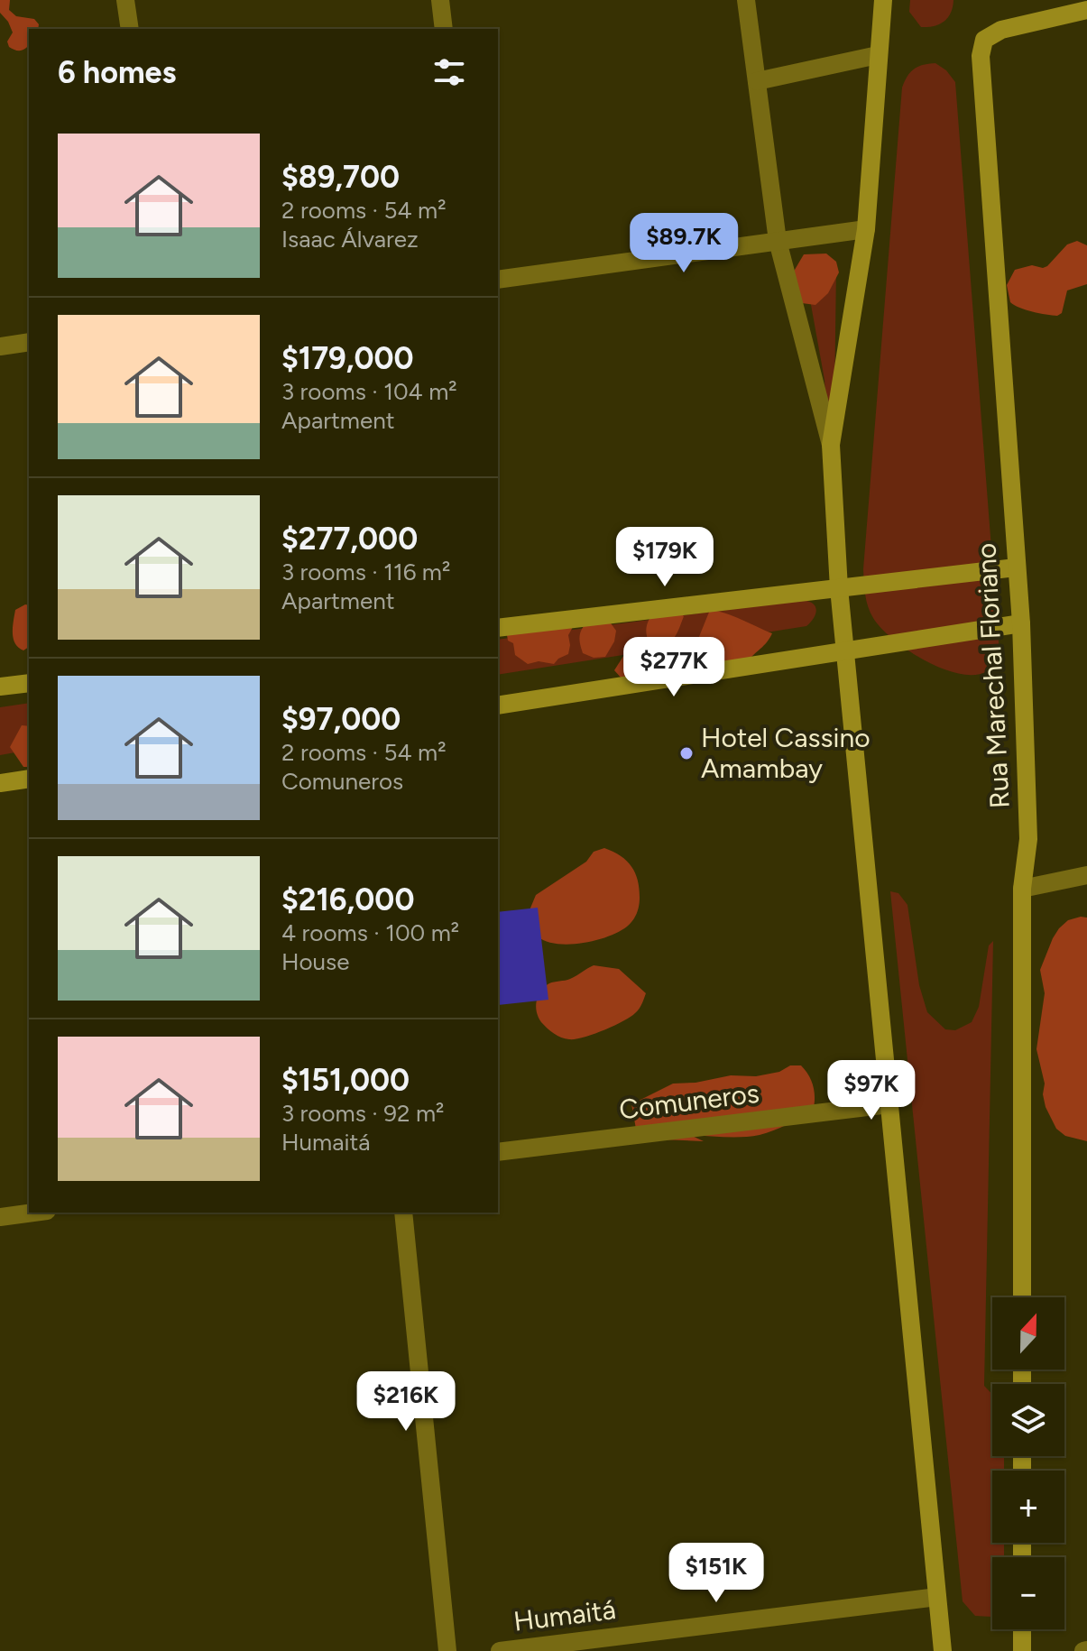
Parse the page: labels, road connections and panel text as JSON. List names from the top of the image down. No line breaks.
{"streets":{"main road":["Rua Marechal Floriano"],"street":["Comuneros","Humaitá"]},"places":["Hotel Cassino Amambay"],"north":"top","page":{"heading":"6 homes","list":[{"name":"$89,700","note":"2 rooms · 54 m² · Isaac Álvarez"},{"name":"$179,000","note":"3 rooms · 104 m² · Apartment"},{"name":"$277,000","note":"3 rooms · 116 m² · Apartment"},{"name":"$97,000","note":"2 rooms · 54 m² · Comuneros"},{"name":"$216,000","note":"4 rooms · 100 m² · House"},{"name":"$151,000","note":"3 rooms · 92 m² · Humaitá"}],"price":["$89.7K","$179K","$277K","$97K","$216K","$151K"],"map_buttons":["+","−"]}}
